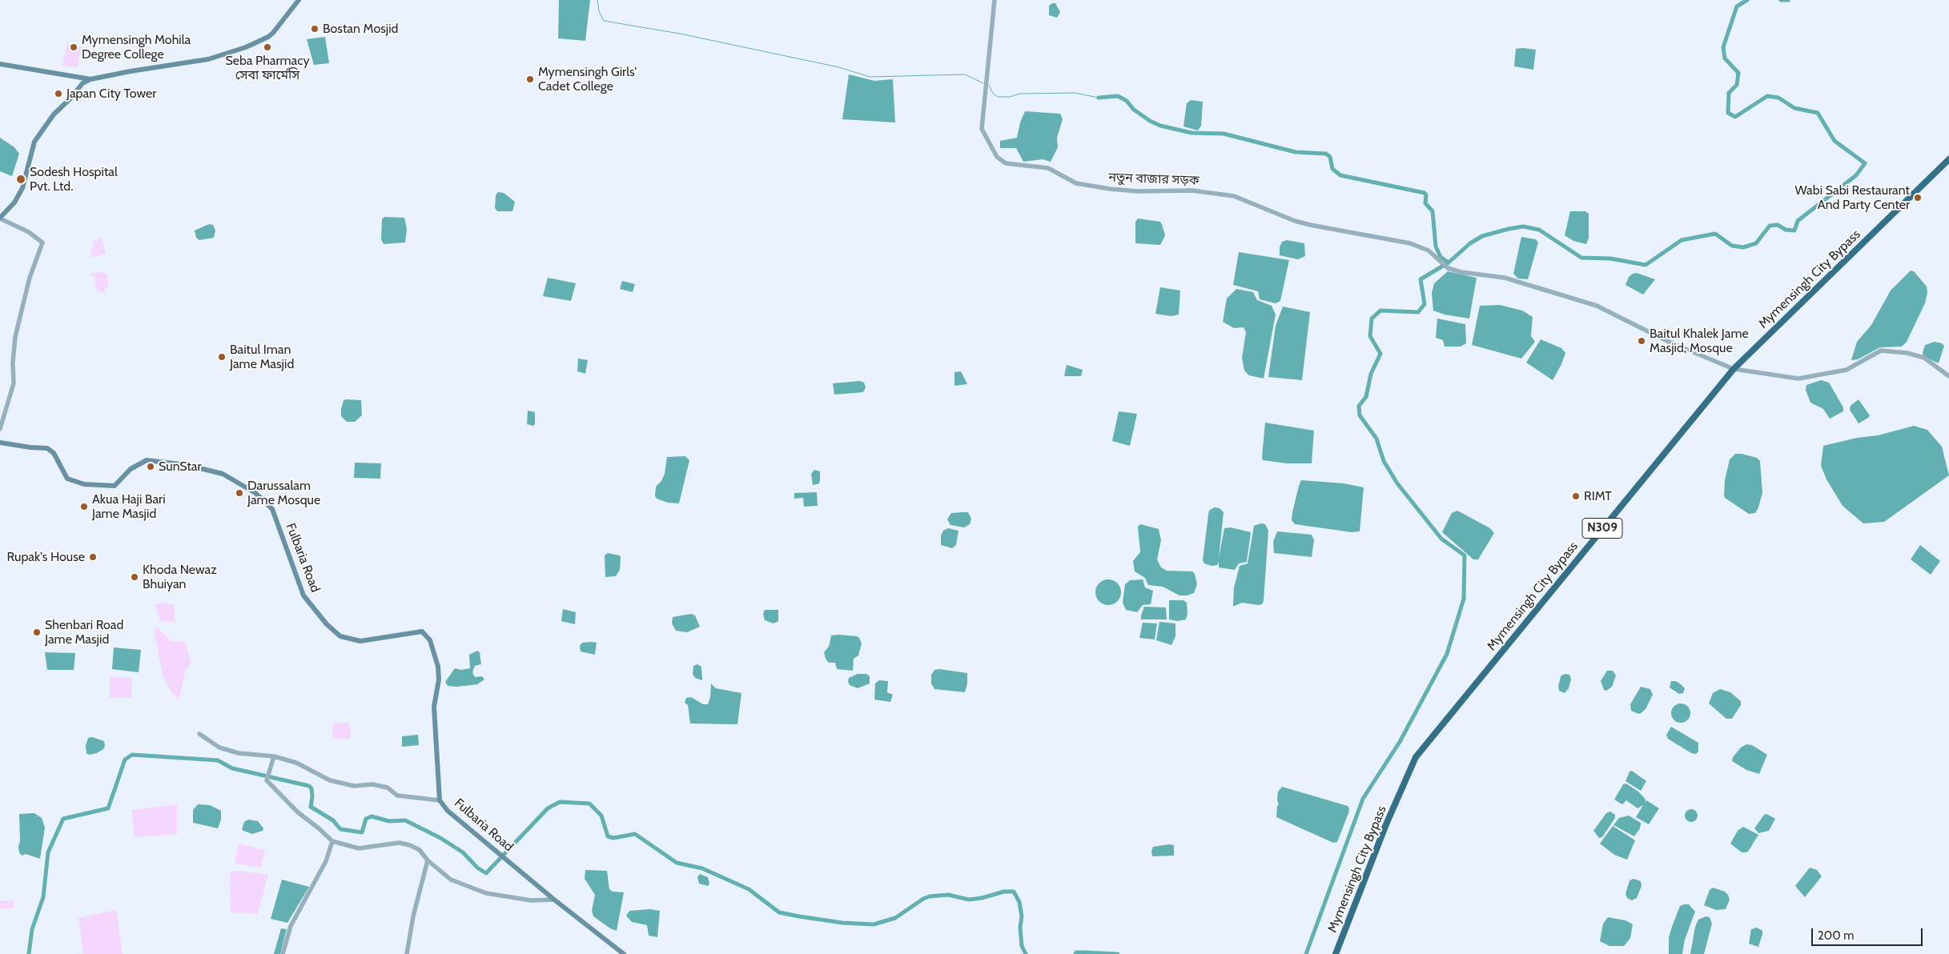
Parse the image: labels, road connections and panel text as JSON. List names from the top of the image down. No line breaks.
{"streets":{"highway":["Mymensingh City Bypass","N309"],"main road":["Fulbaria Road"],"street":["নতুন বাজার সড়ক"]},"crossings":[["নতুন বাজার সড়ক","Mymensingh City Bypass"]],"places":["Bostan Mosjid","Mymensingh Mohila Degree College","Seba Pharmacy সেবা ফার্মেসি","Mymensingh Girls' Cadet College","Japan City Tower","Sodesh Hospital Pvt. Ltd.","Wabi Sabi Restaurant And Party Center","Baitul Khalek Jame Masjid, Mosque","Baitul Iman Jame Masjid","SunStar","Darussalam Jame Mosque","RIMT","Akua Haji Bari Jame Masjid","Rupak's House","Khoda Newaz Bhuiyan","Shenbari Road Jame Masjid"],"scale_bar":"200 m"}
